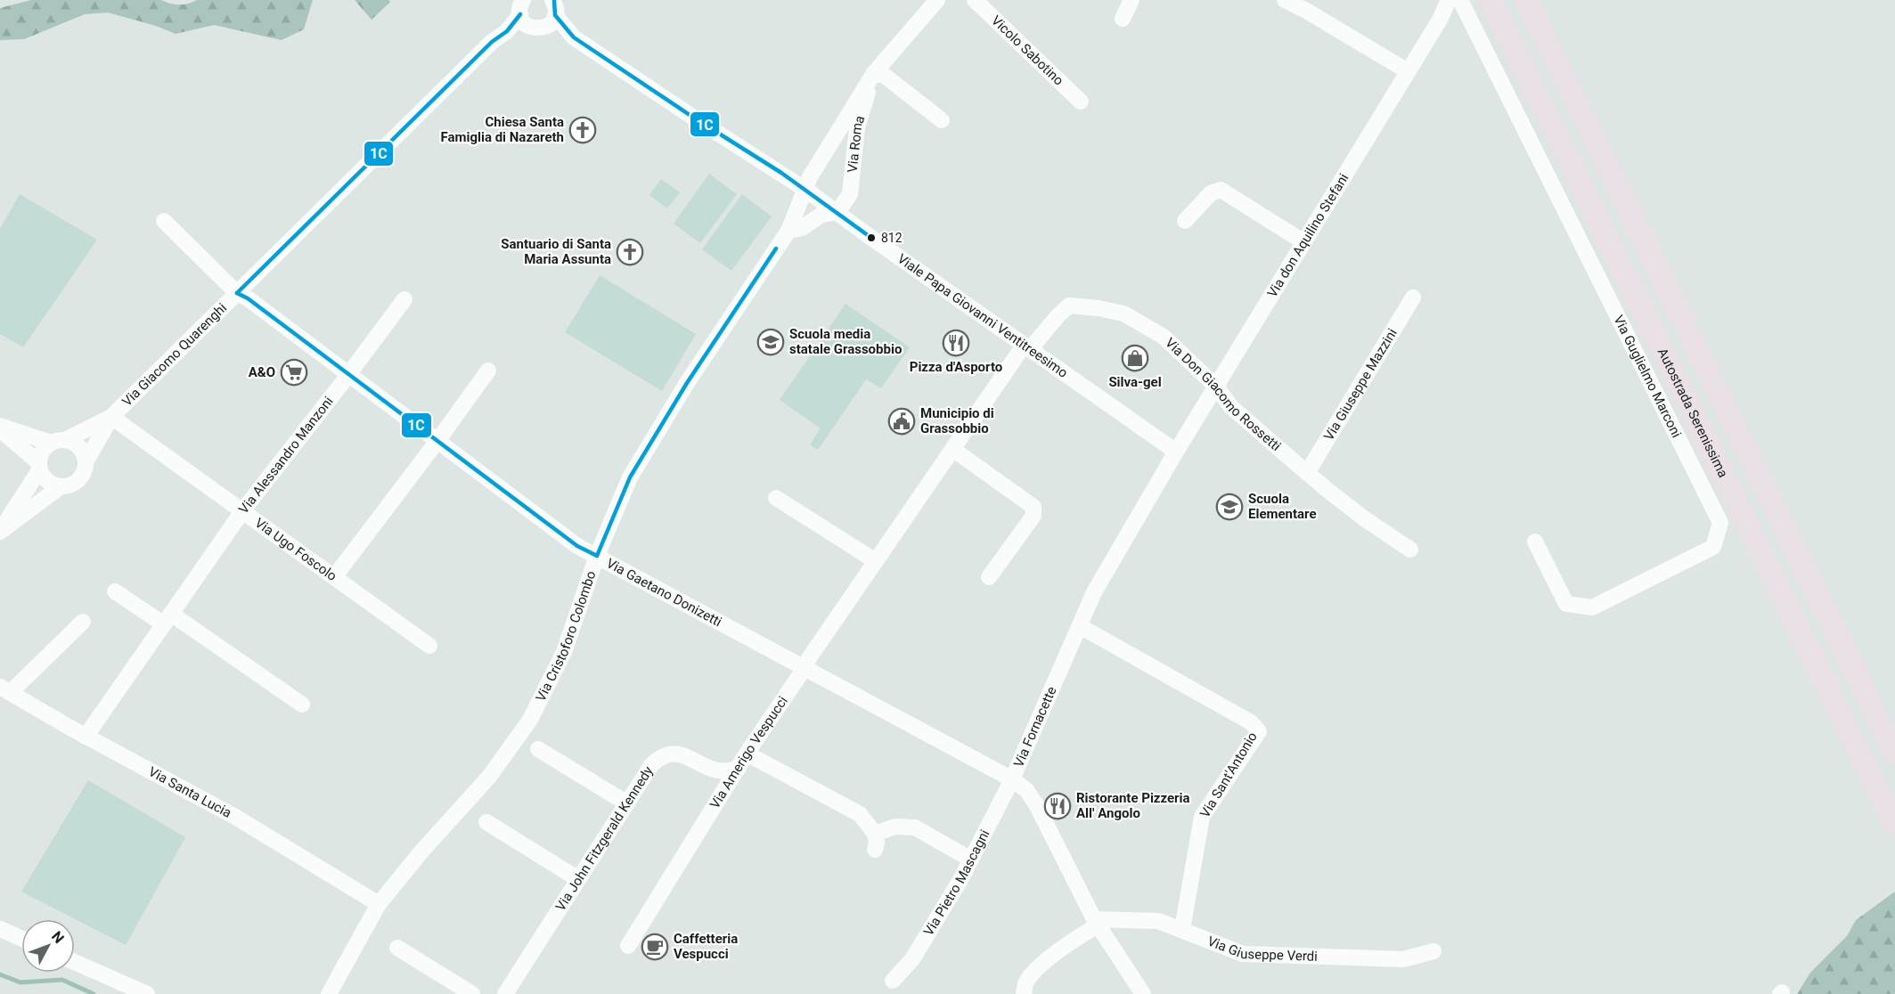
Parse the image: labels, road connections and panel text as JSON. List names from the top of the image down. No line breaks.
{"streets":{"highway":["Autostrada Serenissima"],"street":["Vicolo Sabotino","Via Roma","Via don Aquilino Stefani","Viale Papa Giovanni Ventitreesimo","Via Giacomo Quarenghi","Via Guglielmo Marconi","Via Giuseppe Mazzini","Via Don Giacomo Rossetti","Via Alessandro Manzoni","Via Ugo Foscolo","Via Gaetano Donizetti","Via Cristoforo Colombo","Via Fornacette","Via Amerigo Vespucci","Via Sant'Antonio","Via Santa Lucia","Via John Fitzgerald Kennedy","Via Pietro Mascagni","Via Giuseppe Verdi"]},"crossings":[["Via Roma","Viale Papa Giovanni Ventitreesimo"],["Via Roma","Via Cristoforo Colombo"],["Via don Aquilino Stefani","Viale Papa Giovanni Ventitreesimo"],["Via don Aquilino Stefani","Via Guglielmo Marconi"],["Via don Aquilino Stefani","Via Don Giacomo Rossetti"],["Via don Aquilino Stefani","Via Fornacette"],["Viale Papa Giovanni Ventitreesimo","Via Giacomo Quarenghi"],["Viale Papa Giovanni Ventitreesimo","Via Don Giacomo Rossetti"],["Viale Papa Giovanni Ventitreesimo","Via Cristoforo Colombo"],["Viale Papa Giovanni Ventitreesimo","Via Fornacette"],["Viale Papa Giovanni Ventitreesimo","Via Amerigo Vespucci"],["Via Giacomo Quarenghi","Via Ugo Foscolo"],["Via Giacomo Quarenghi","Via Gaetano Donizetti"],["Via Giuseppe Mazzini","Via Don Giacomo Rossetti"],["Via Don Giacomo Rossetti","Via Amerigo Vespucci"],["Via Alessandro Manzoni","Via Ugo Foscolo"],["Via Alessandro Manzoni","Via Gaetano Donizetti"],["Via Alessandro Manzoni","Via Santa Lucia"],["Via Gaetano Donizetti","Via Cristoforo Colombo"],["Via Gaetano Donizetti","Via Fornacette"],["Via Gaetano Donizetti","Via Amerigo Vespucci"],["Via Gaetano Donizetti","Via Pietro Mascagni"],["Via Cristoforo Colombo","Via Santa Lucia"],["Via Fornacette","Via Sant'Antonio"],["Via Fornacette","Via Pietro Mascagni"],["Via Fornacette","Via Giuseppe Verdi"],["Via Amerigo Vespucci","Via John Fitzgerald Kennedy"],["Via Sant'Antonio","Via Giuseppe Verdi"]],"places":{"church":["Chiesa Santa Famiglia di Nazareth","Santuario di Santa Maria Assunta"],"other":["812"],"school or university":["Scuola media statale Grassobbio","Scuola Elementare"],"restaurant":["Pizza d'Asporto","Ristorante Pizzeria All' Angolo"],"shop":["Silva-gel"],"supermarket":["A&O"],"public building":["Municipio di Grassobbio"],"cafe":["Caffetteria Vespucci"]},"lines":["transit line 1C"],"north":"top right"}
